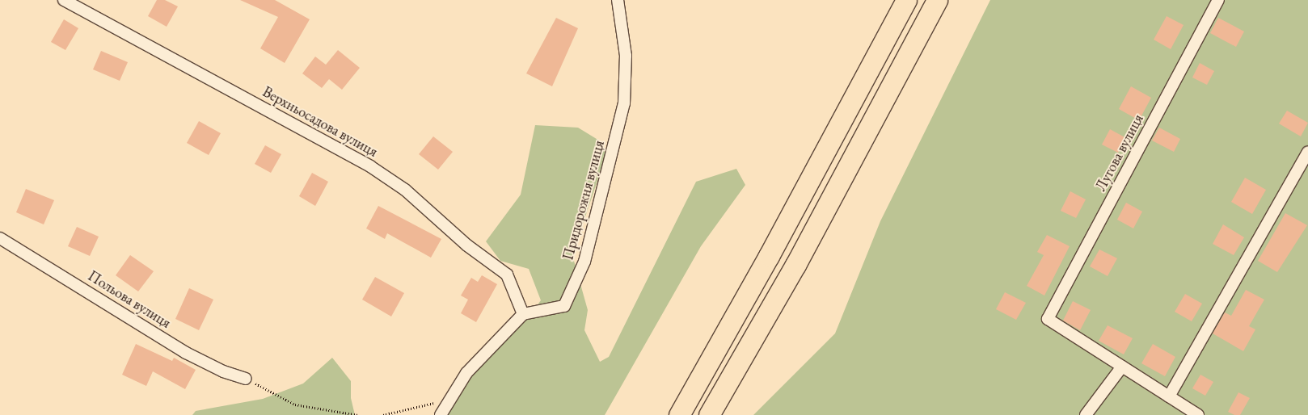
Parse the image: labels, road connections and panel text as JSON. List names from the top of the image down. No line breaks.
{"streets":{"street":["Верхньосадова вулиця","Лугова вулиця","Придорожня вулиця","Польова вулиця"]},"crossings":[["Верхньосадова вулиця","Придорожня вулиця"]]}
